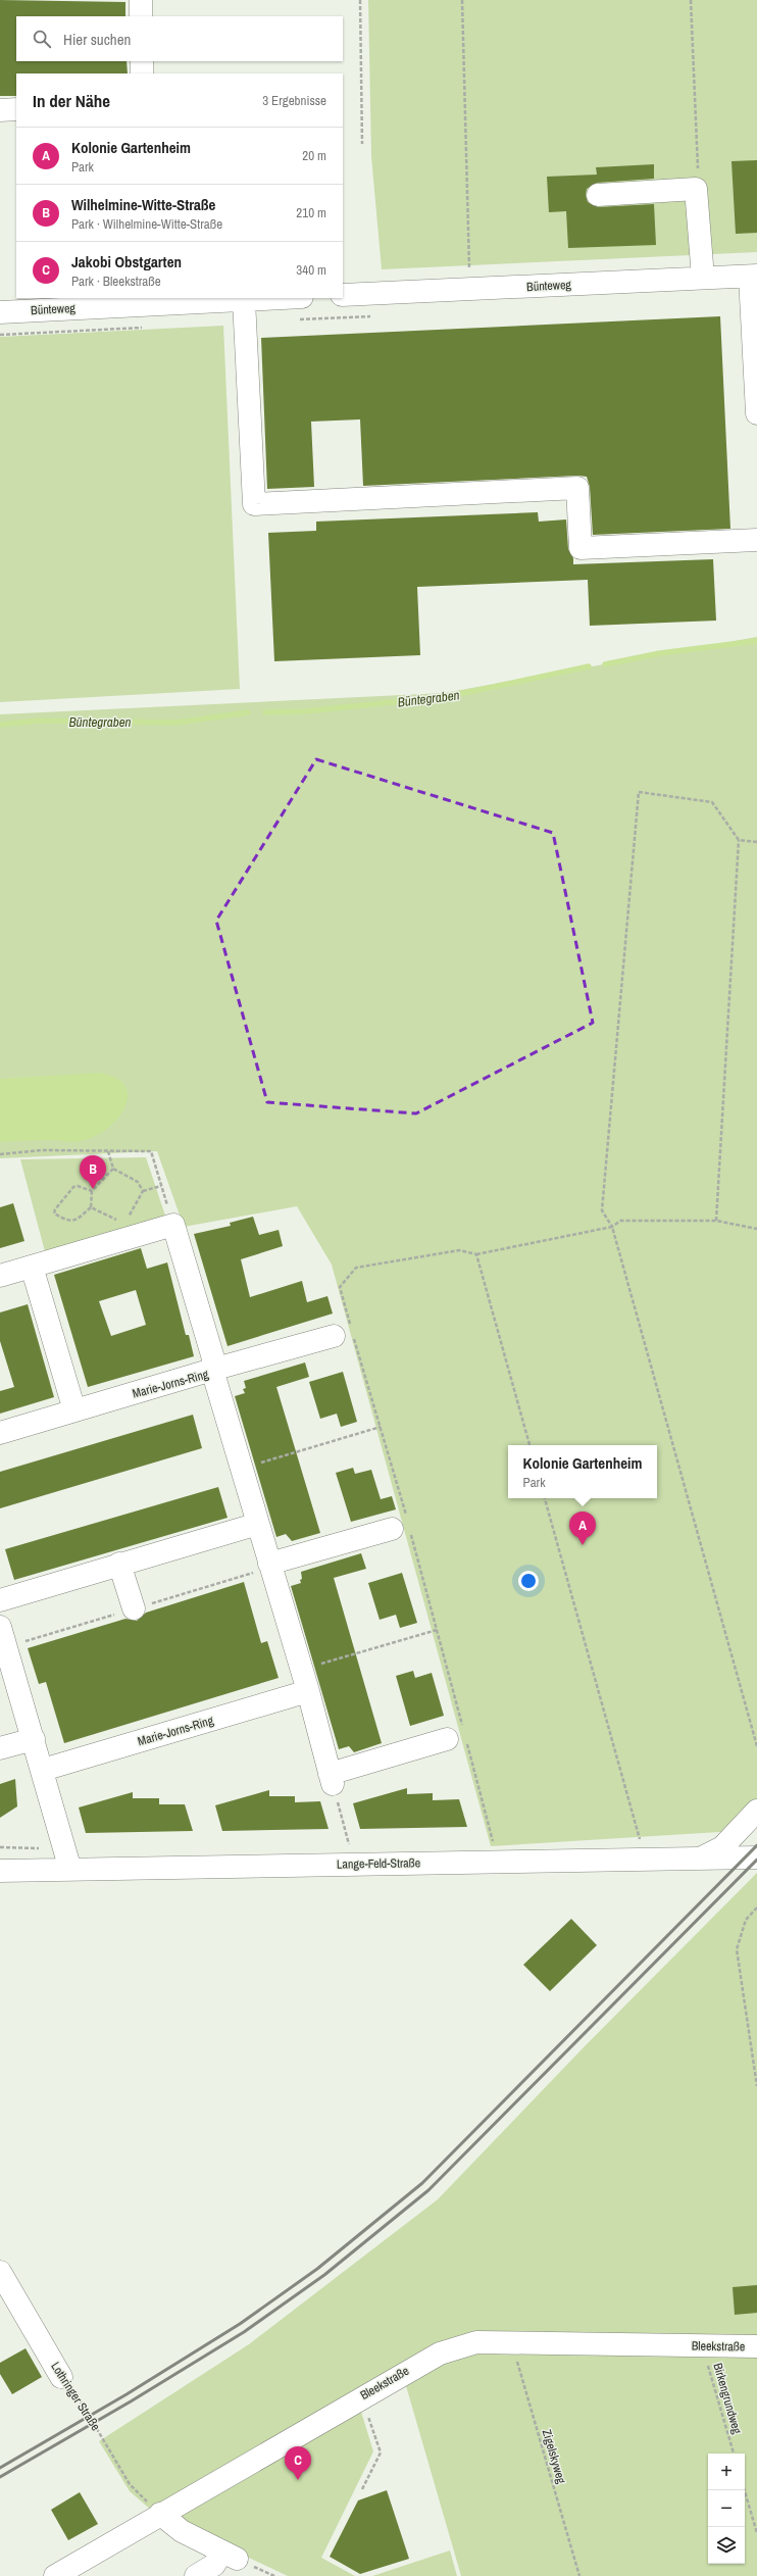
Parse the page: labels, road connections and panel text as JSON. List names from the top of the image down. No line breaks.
{"streets":{"street":["Bünteweg","Marie-Jorns-Ring","Lange-Feld-Straße","Bleekstraße","Lothringer Straße"],"path":["Birkengrundweg","Zigelskyweg"]},"crossings":[["Bleekstraße","Lothringer Straße"],["Bleekstraße","Birkengrundweg"],["Bleekstraße","Zigelskyweg"]],"water":["Büntegraben"],"page":{"search":"Hier suchen","heading":["In der Nähe","3 Ergebnisse"],"list":[{"mark":"A","name":"Kolonie Gartenheim","note":"Park","value":"20 m"},{"mark":"B","name":"Wilhelmine-Witte-Straße","note":"Park · Wilhelmine-Witte-Straße","value":"210 m"},{"mark":"C","name":"Jakobi Obstgarten","note":"Park · Bleekstraße","value":"340 m"}],"pins":["B","A","C"],"popup":["Kolonie Gartenheim","Park"],"map_buttons":["+","−"]}}
